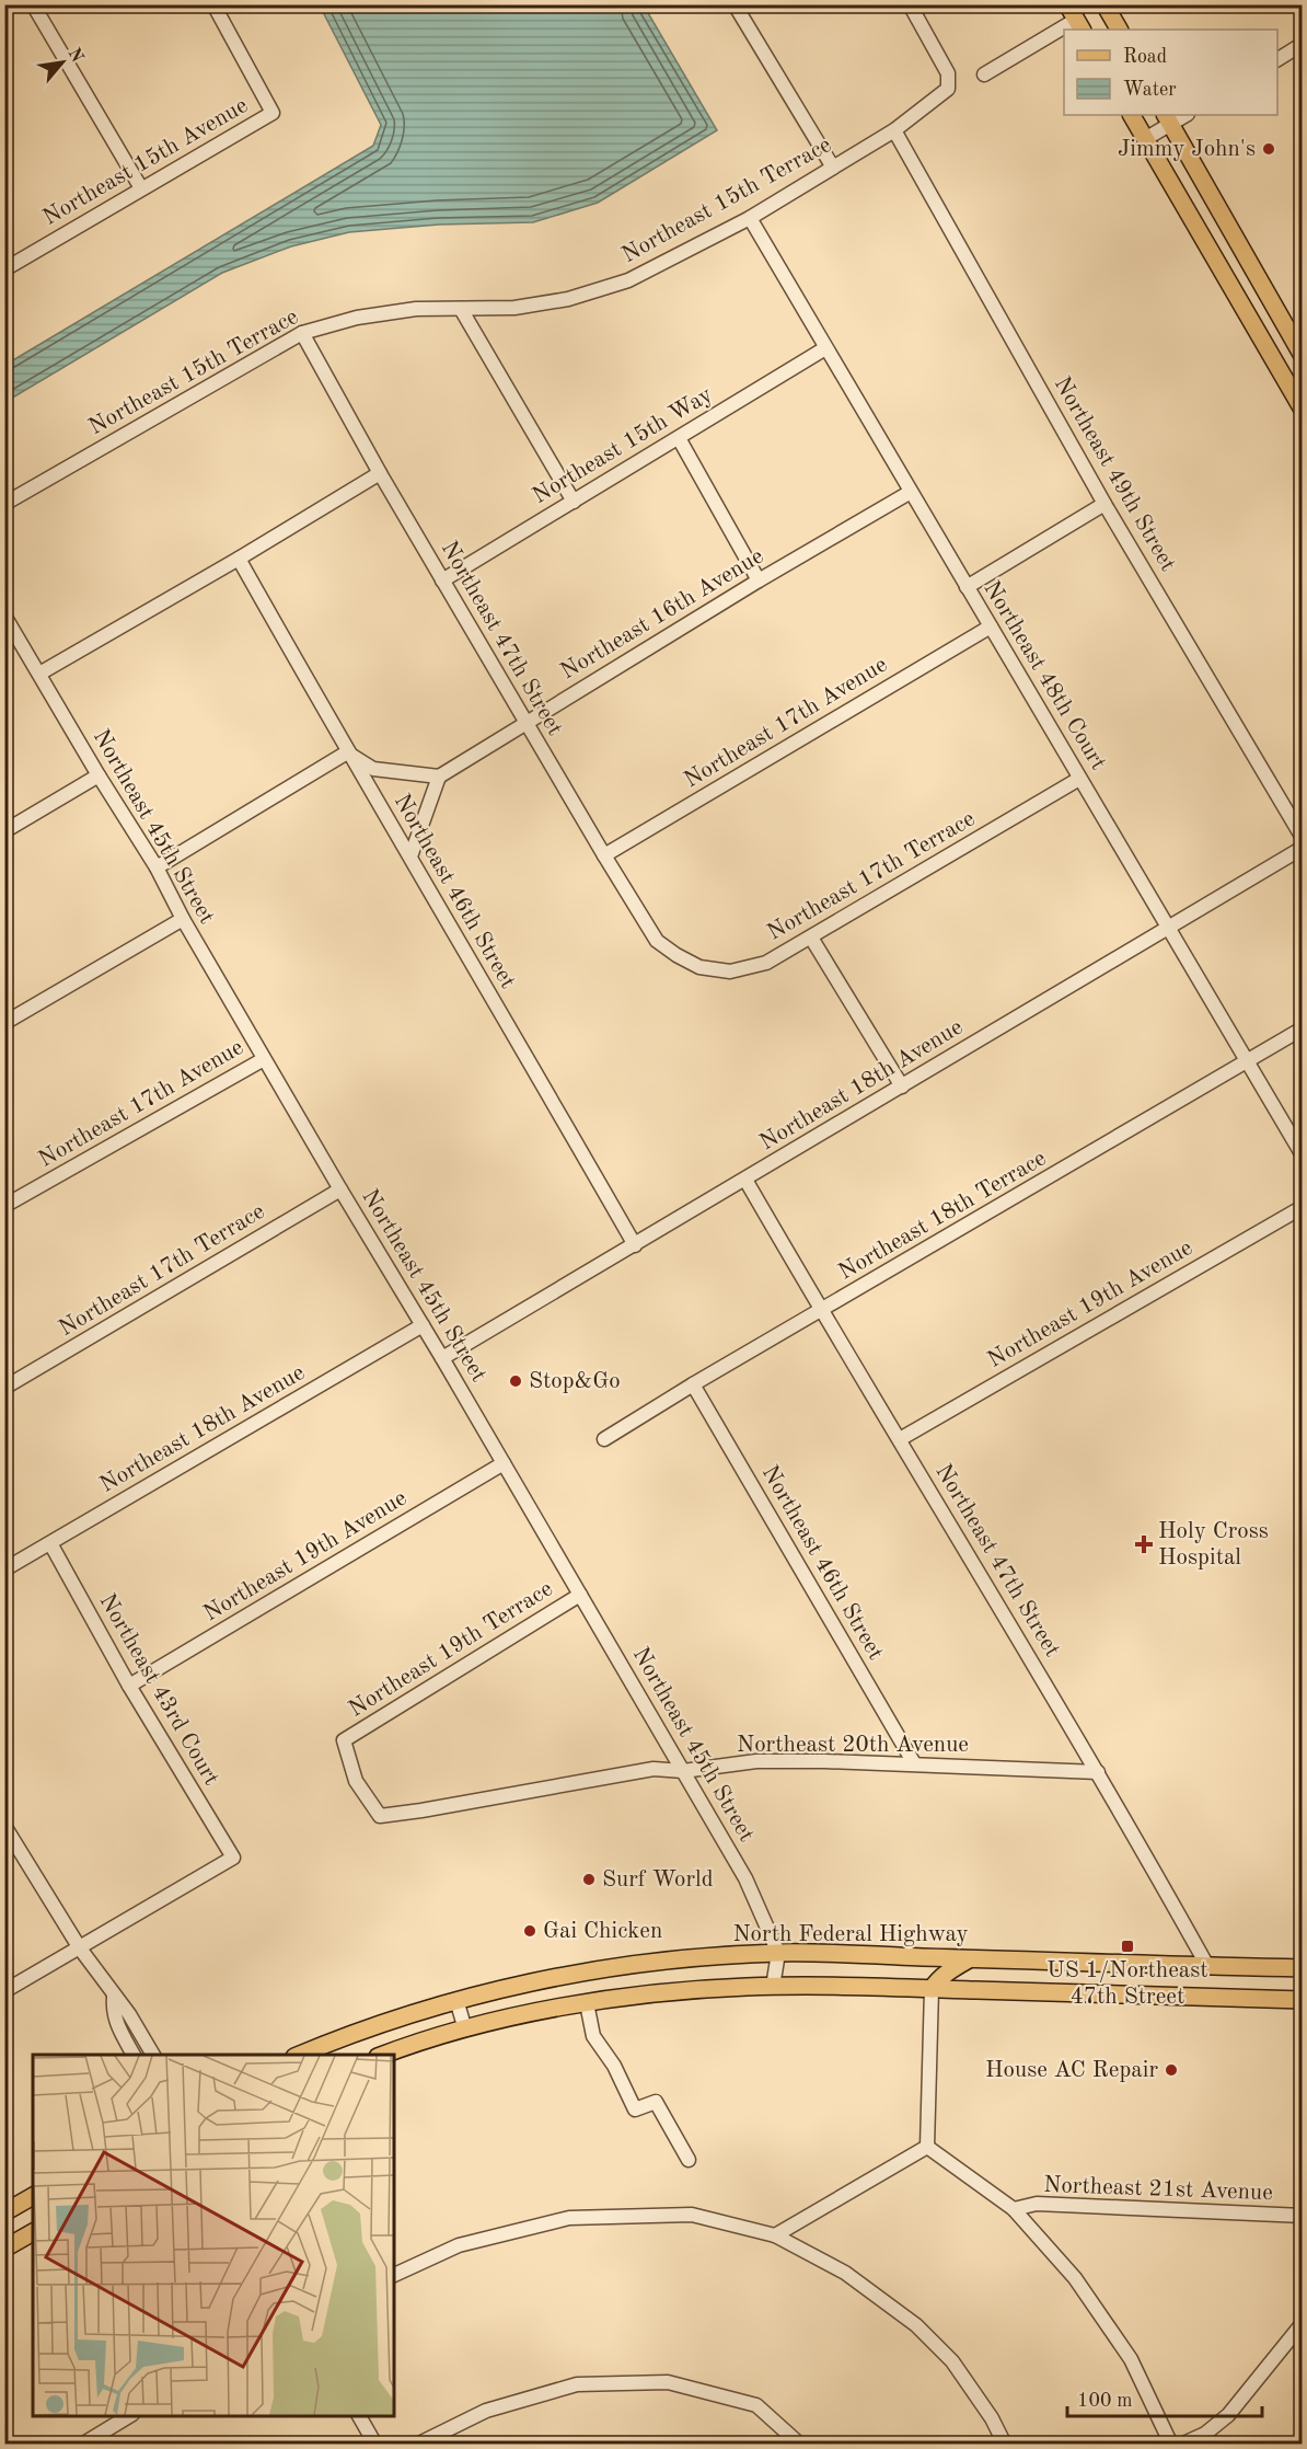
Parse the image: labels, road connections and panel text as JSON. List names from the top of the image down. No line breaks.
{"streets":{"main road":["North Federal Highway"],"street":["Northeast 15th Avenue","Northeast 15th Terrace","Northeast 15th Way","Northeast 49th Street","Northeast 16th Avenue","Northeast 47th Street","Northeast 48th Court","Northeast 17th Avenue","Northeast 45th Street","Northeast 17th Terrace","Northeast 46th Street","Northeast 18th Avenue","Northeast 18th Terrace","Northeast 19th Avenue","Northeast 19th Terrace","Northeast 43rd Court","Northeast 20th Avenue","Northeast 21st Avenue"]},"crossings":[["Northeast 15th Terrace","Northeast 49th Street"],["Northeast 15th Terrace","Northeast 47th Street"],["Northeast 15th Terrace","Northeast 48th Court"],["Northeast 15th Way","Northeast 47th Street"],["Northeast 15th Way","Northeast 48th Court"],["Northeast 16th Avenue","Northeast 47th Street"],["Northeast 16th Avenue","Northeast 48th Court"],["Northeast 47th Street","Northeast 17th Avenue"],["Northeast 47th Street","Northeast 17th Terrace"],["Northeast 47th Street","Northeast 18th Avenue"],["Northeast 47th Street","Northeast 18th Terrace"],["Northeast 47th Street","Northeast 19th Avenue"],["Northeast 47th Street","Northeast 20th Avenue"],["Northeast 47th Street","North Federal Highway"],["Northeast 48th Court","Northeast 17th Avenue"],["Northeast 48th Court","Northeast 17th Terrace"],["Northeast 48th Court","Northeast 18th Avenue"],["Northeast 48th Court","Northeast 18th Terrace"],["Northeast 17th Avenue","Northeast 45th Street"],["Northeast 45th Street","Northeast 17th Terrace"],["Northeast 45th Street","Northeast 18th Avenue"],["Northeast 45th Street","Northeast 19th Avenue"],["Northeast 45th Street","Northeast 19th Terrace"],["Northeast 45th Street","Northeast 20th Avenue"],["Northeast 45th Street","North Federal Highway"],["Northeast 46th Street","Northeast 18th Avenue"],["Northeast 46th Street","Northeast 18th Terrace"],["Northeast 46th Street","Northeast 20th Avenue"],["Northeast 18th Avenue","Northeast 43rd Court"],["Northeast 19th Avenue","Northeast 43rd Court"],["Northeast 19th Terrace","Northeast 20th Avenue"]],"places":{"other":["Jimmy John's","Stop&Go","Surf World","Gai Chicken","House AC Repair"],"health":["Holy Cross Hospital"],"transit":["US 1/Northeast 47th Street"]},"legend":["Road","Water"],"scale_bar":"100 m","north":"top right"}
